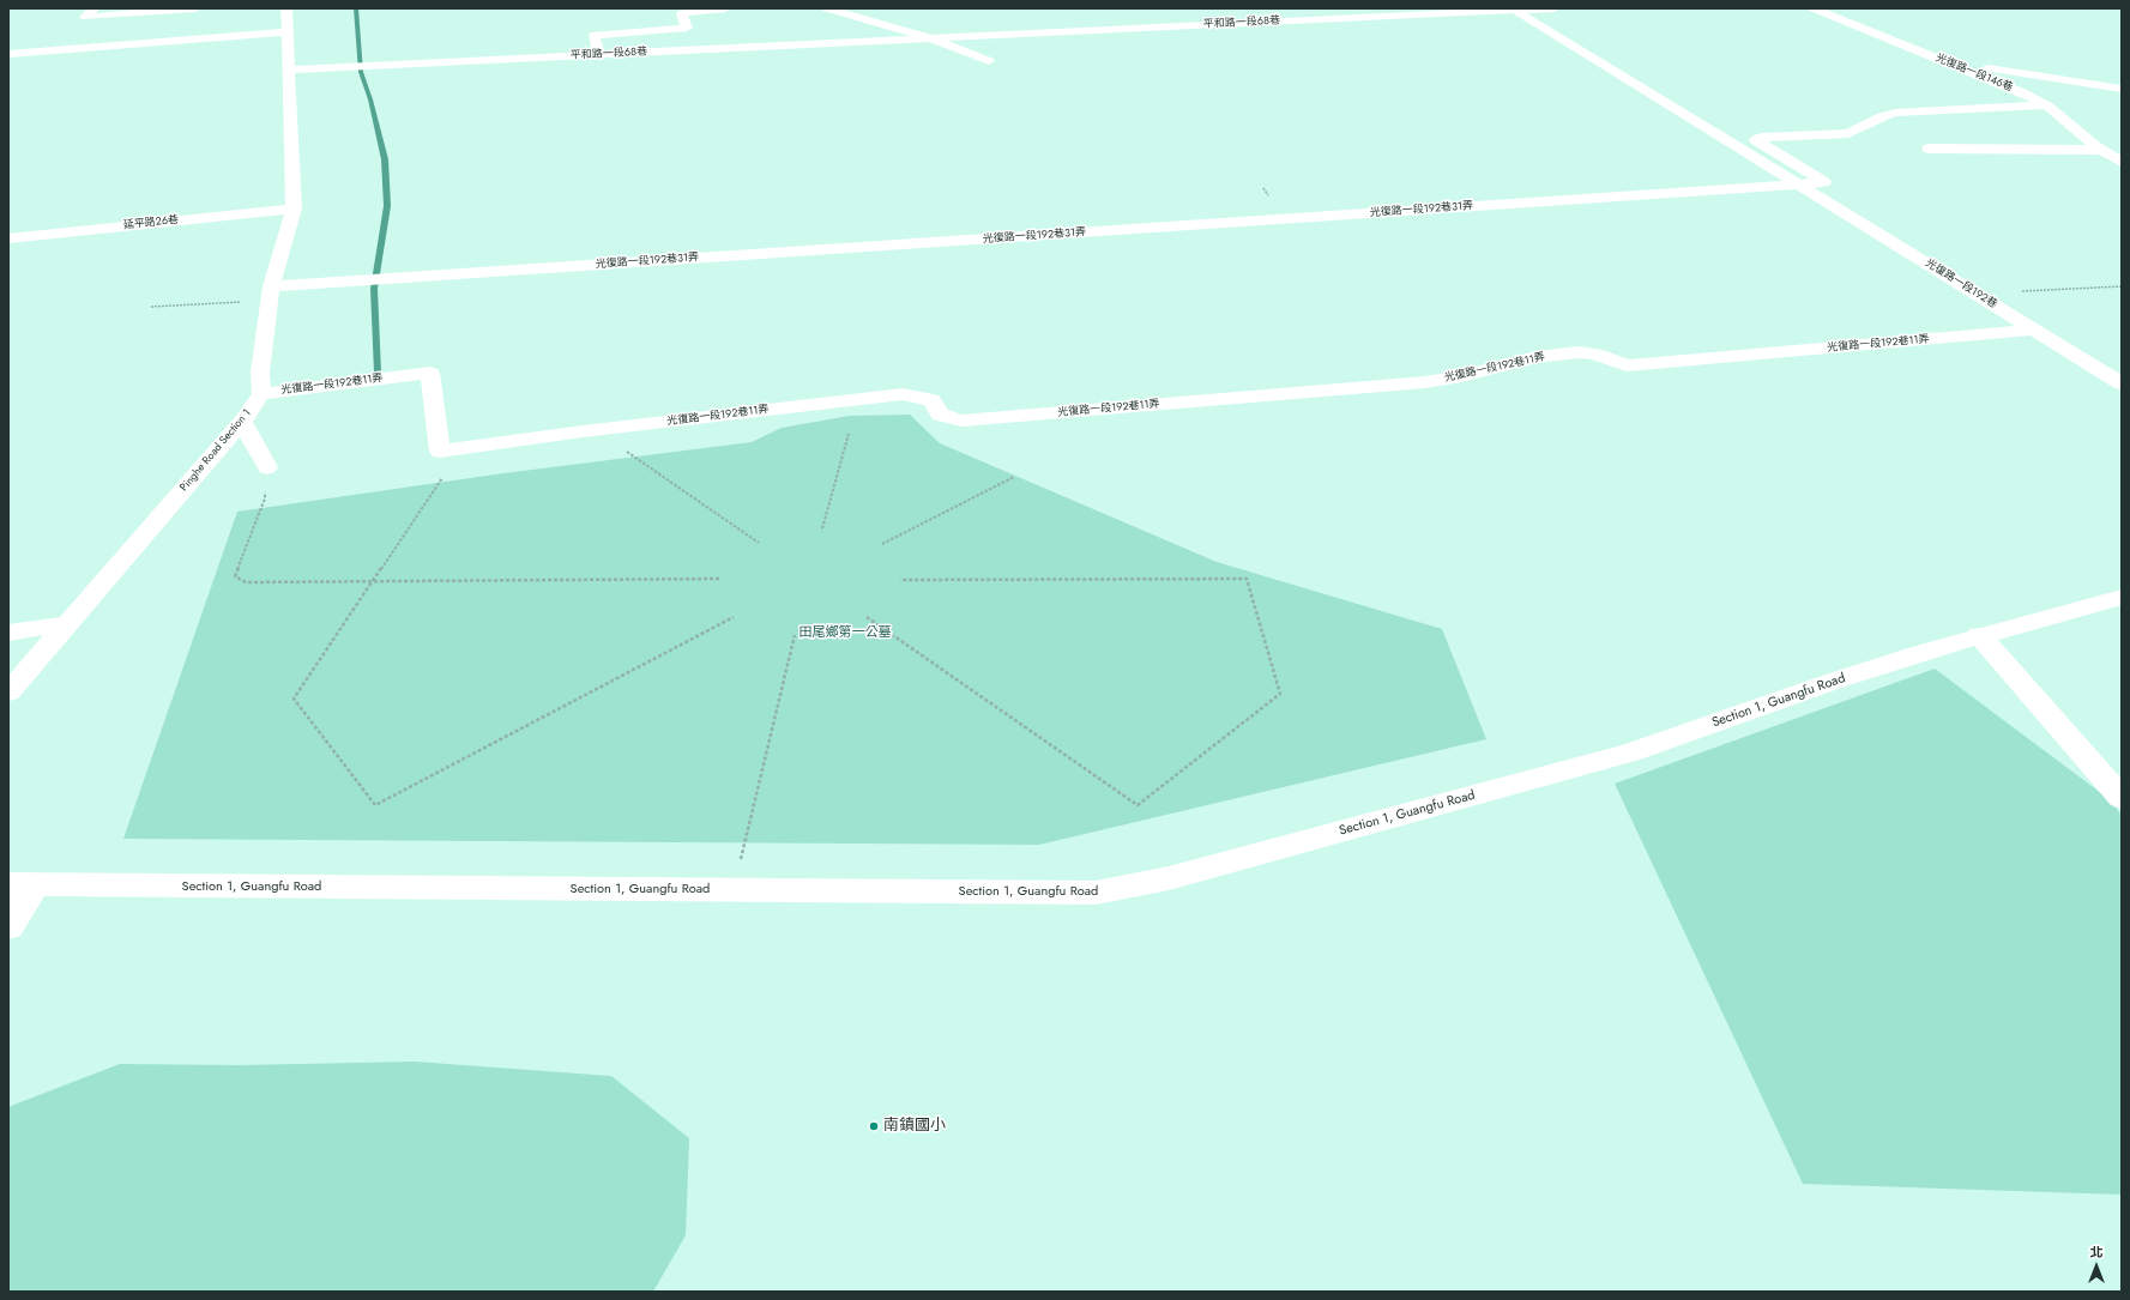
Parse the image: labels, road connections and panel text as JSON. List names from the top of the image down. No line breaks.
{"streets":{"street":["平和路一段68巷","光復路一段146巷","光復路一段192巷31弄","延平路26巷","光復路一段192巷","光復路一段192巷11弄","Pinghe Road Section 1","Section 1, Guangfu Road"]},"crossings":[["平和路一段68巷","光復路一段192巷"],["光復路一段146巷","光復路一段192巷31弄"],["光復路一段192巷31弄","光復路一段192巷"],["光復路一段192巷","光復路一段192巷11弄"],["光復路一段192巷11弄","Pinghe Road Section 1"]],"parks":["田尾鄉第一公墓"],"places":["南鎮國小"],"north":"top"}
